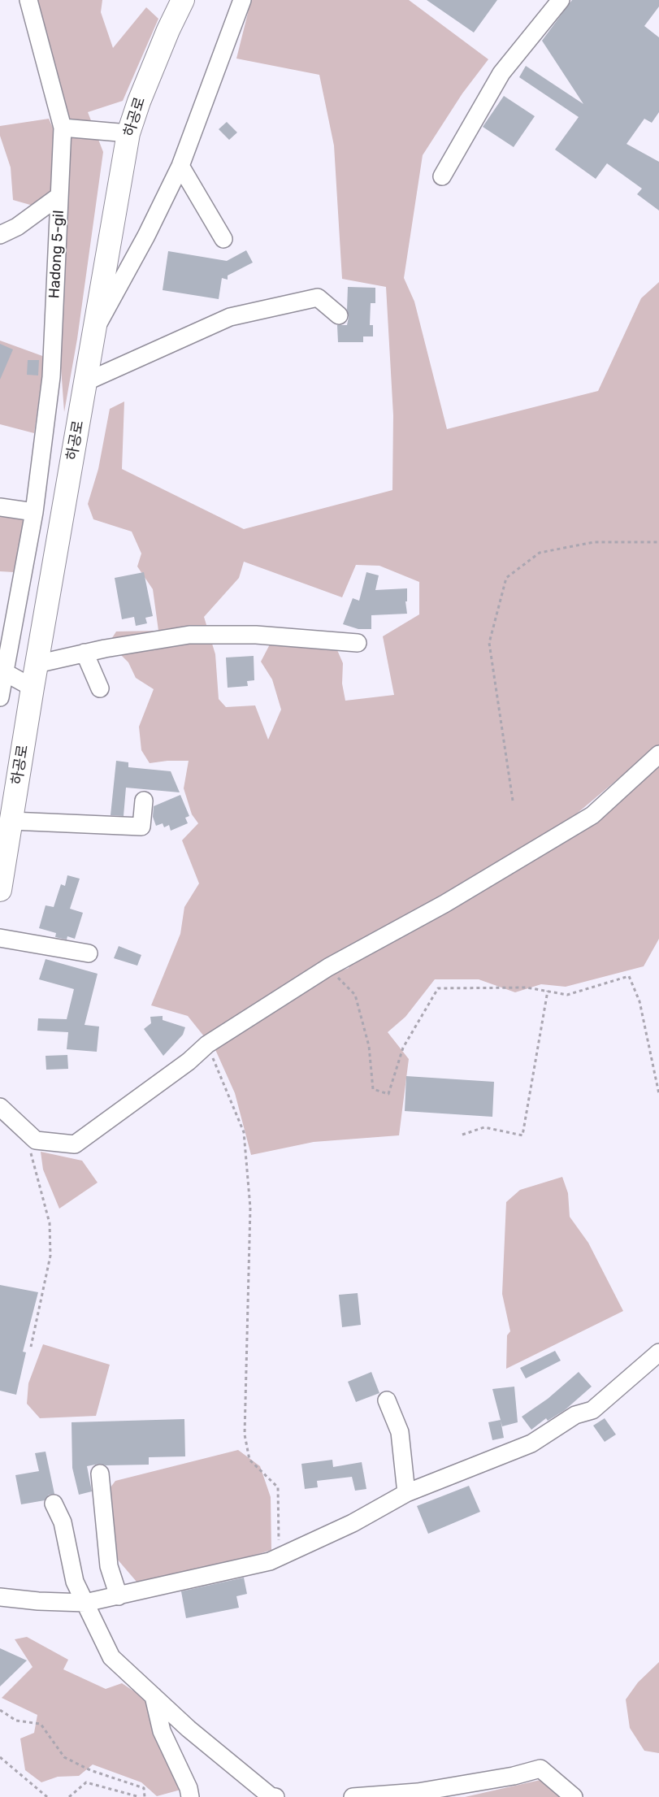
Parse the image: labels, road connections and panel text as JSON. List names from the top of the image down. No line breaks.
{"streets":{"main road":["하공로"],"street":["Hadong 5-gil"]}}
